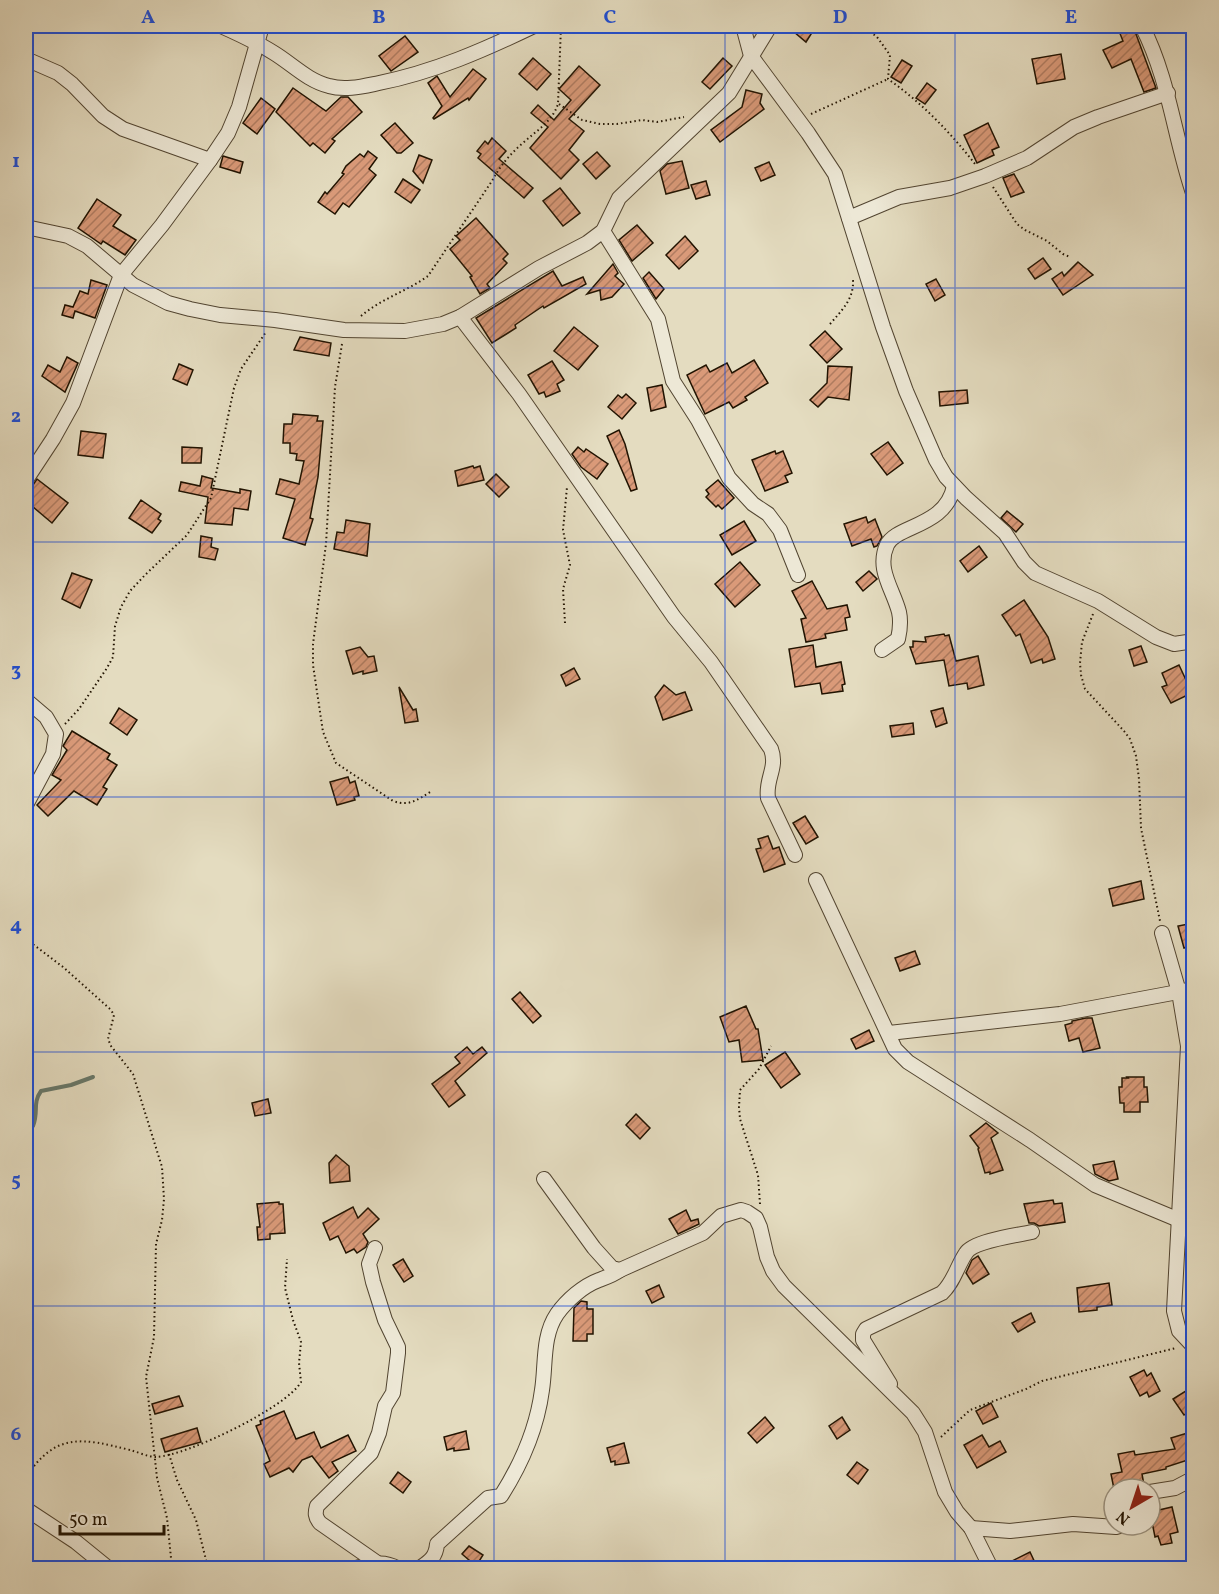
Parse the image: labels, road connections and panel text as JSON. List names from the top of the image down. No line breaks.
{"scale_bar":"50 m","north":"bottom left","grid":{"columns":["A","B","C","D","E"],"rows":["1","2","3","4","5","6"]}}
